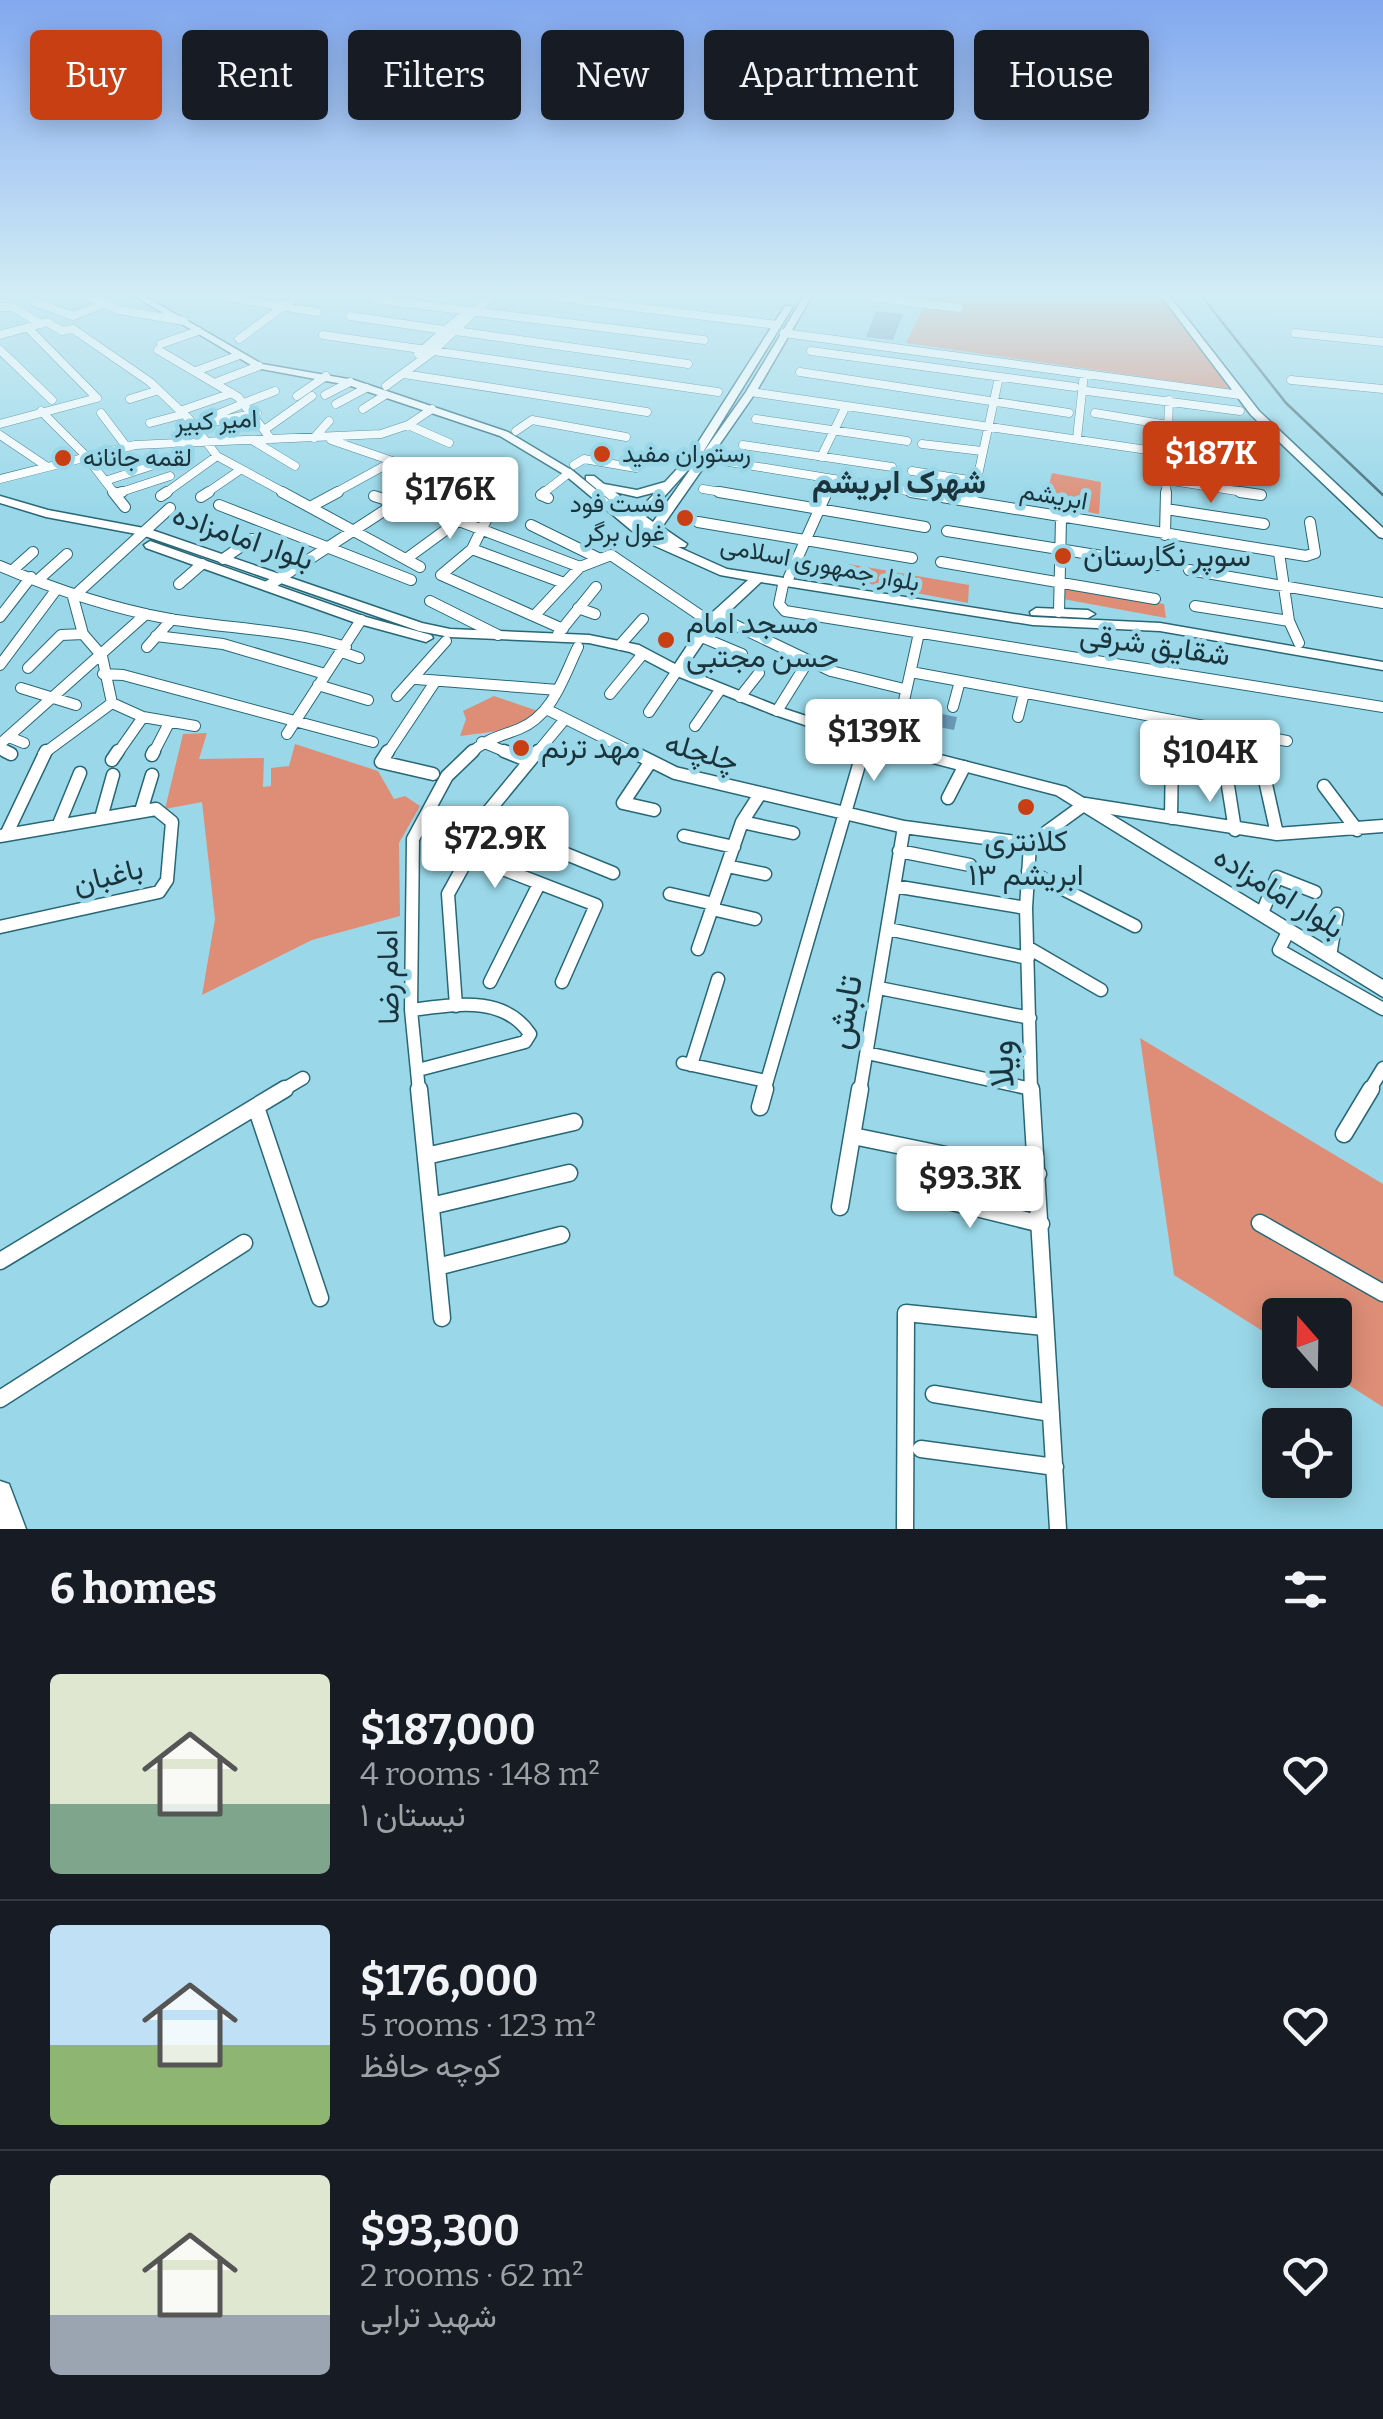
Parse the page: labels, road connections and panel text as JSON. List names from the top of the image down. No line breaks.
{"streets":{"main road":["بلوار امامزاده","بلوار جمهوری اسلامی"],"street":["امیر کبیر","ابریشم","شقایق شرقی","چلچله","باغبان","امام رضا","تابش","ویلا"]},"crossings":[["امیر کبیر","بلوار جمهوری اسلامی"],["بلوار جمهوری اسلامی","شقایق شرقی"],["چلچله","امام رضا"],["چلچله","تابش"],["چلچله","ویلا"]],"districts":["شهرک ابریشم"],"places":["رستوران مفید","لقمه جانانه","فست فود غول برگر","سوپر نگارستان","مسجد امام حسن مجتبی","مهد ترنم","کلانتری ۱۳ ابریشم"],"north":"top","page":{"chip":["Buy","Rent","Filters","New","Apartment","House"],"price":["$187K","$176K","$139K","$104K","$72.9K","$93.3K"],"heading":"6 homes","list":[{"name":"$187,000","note":"4 rooms · 148 m² · نیستان ۱"},{"name":"$176,000","note":"5 rooms · 123 m² · کوچه حافظ"},{"name":"$93,300","note":"2 rooms · 62 m² · شهید ترابی"}]}}
